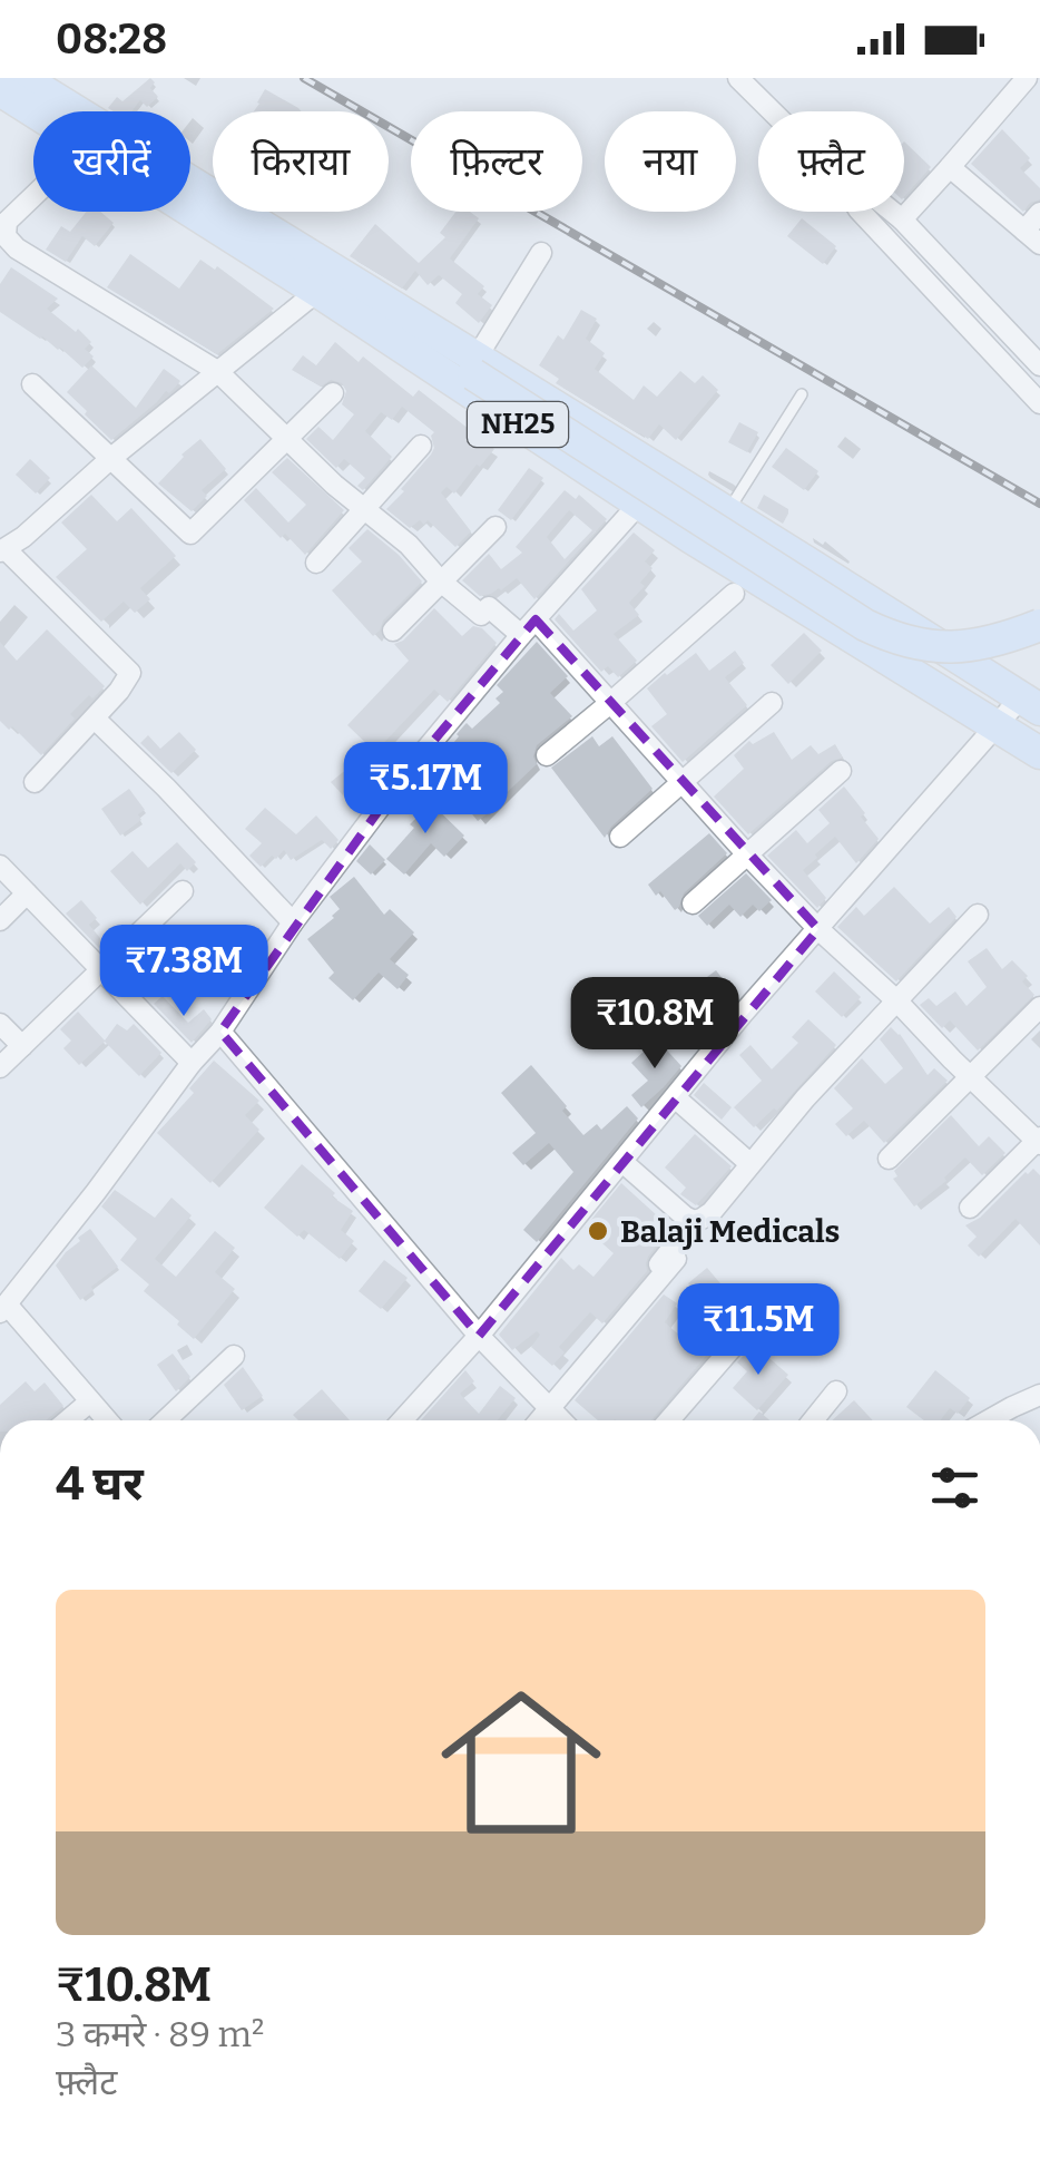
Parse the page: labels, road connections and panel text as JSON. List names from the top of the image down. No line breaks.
{"streets":{"main road":["NH25"]},"places":["Balaji Medicals"],"page":{"status":"08:28","chip":["खरीदें","किराया","फ़िल्टर","नया","फ़्लैट"],"price":["₹5.17M","₹7.38M","₹10.8M","₹11.5M"],"heading":"4 घर","list":[{"name":"₹10.8M","note":"3 कमरे · 89 m² · फ़्लैट"}]}}
